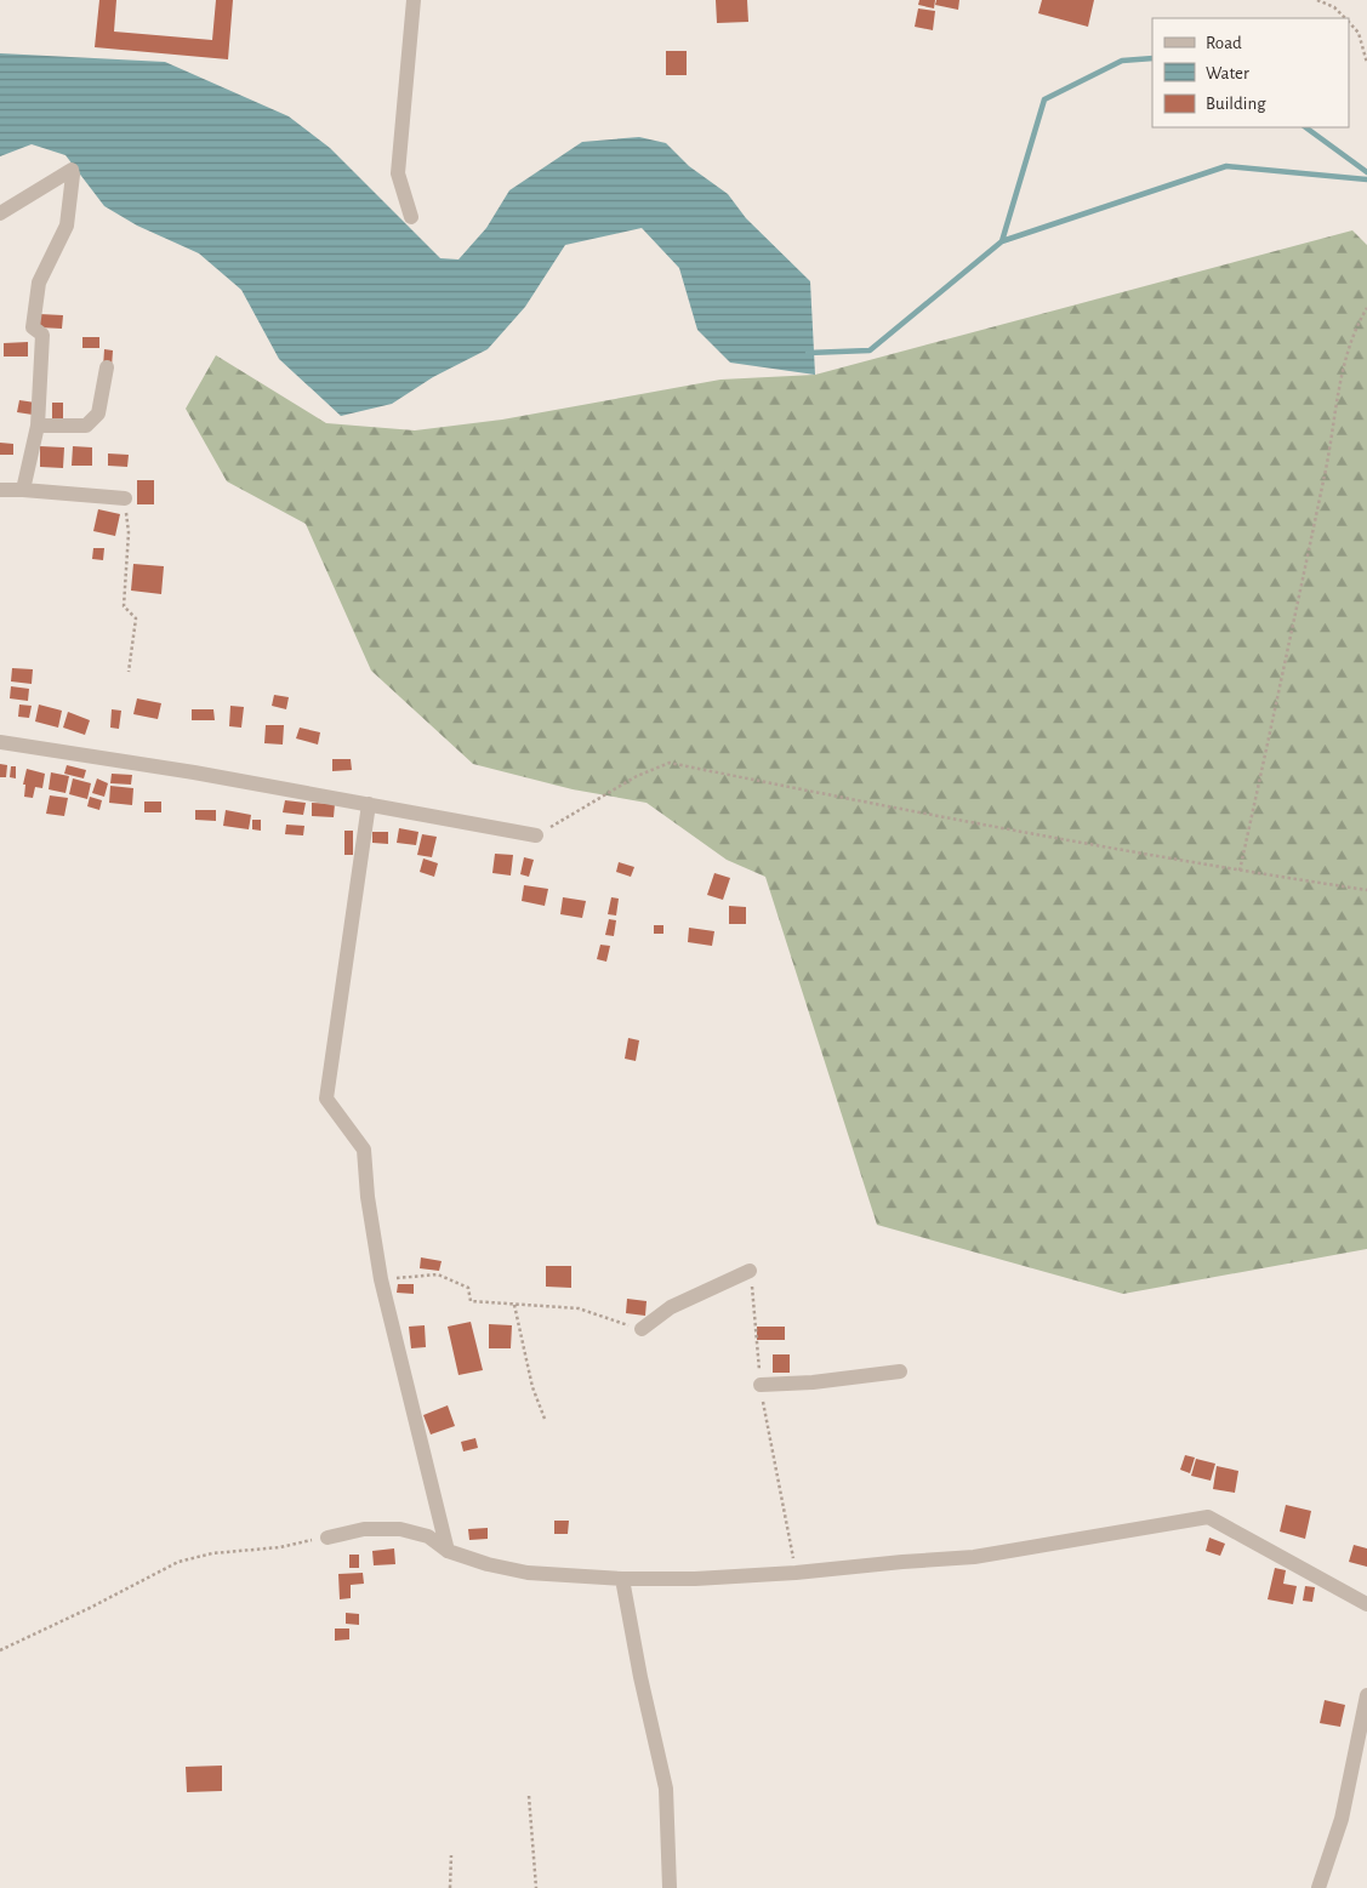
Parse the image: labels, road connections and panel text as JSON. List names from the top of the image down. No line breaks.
{"legend":["Road","Water","Building"]}
